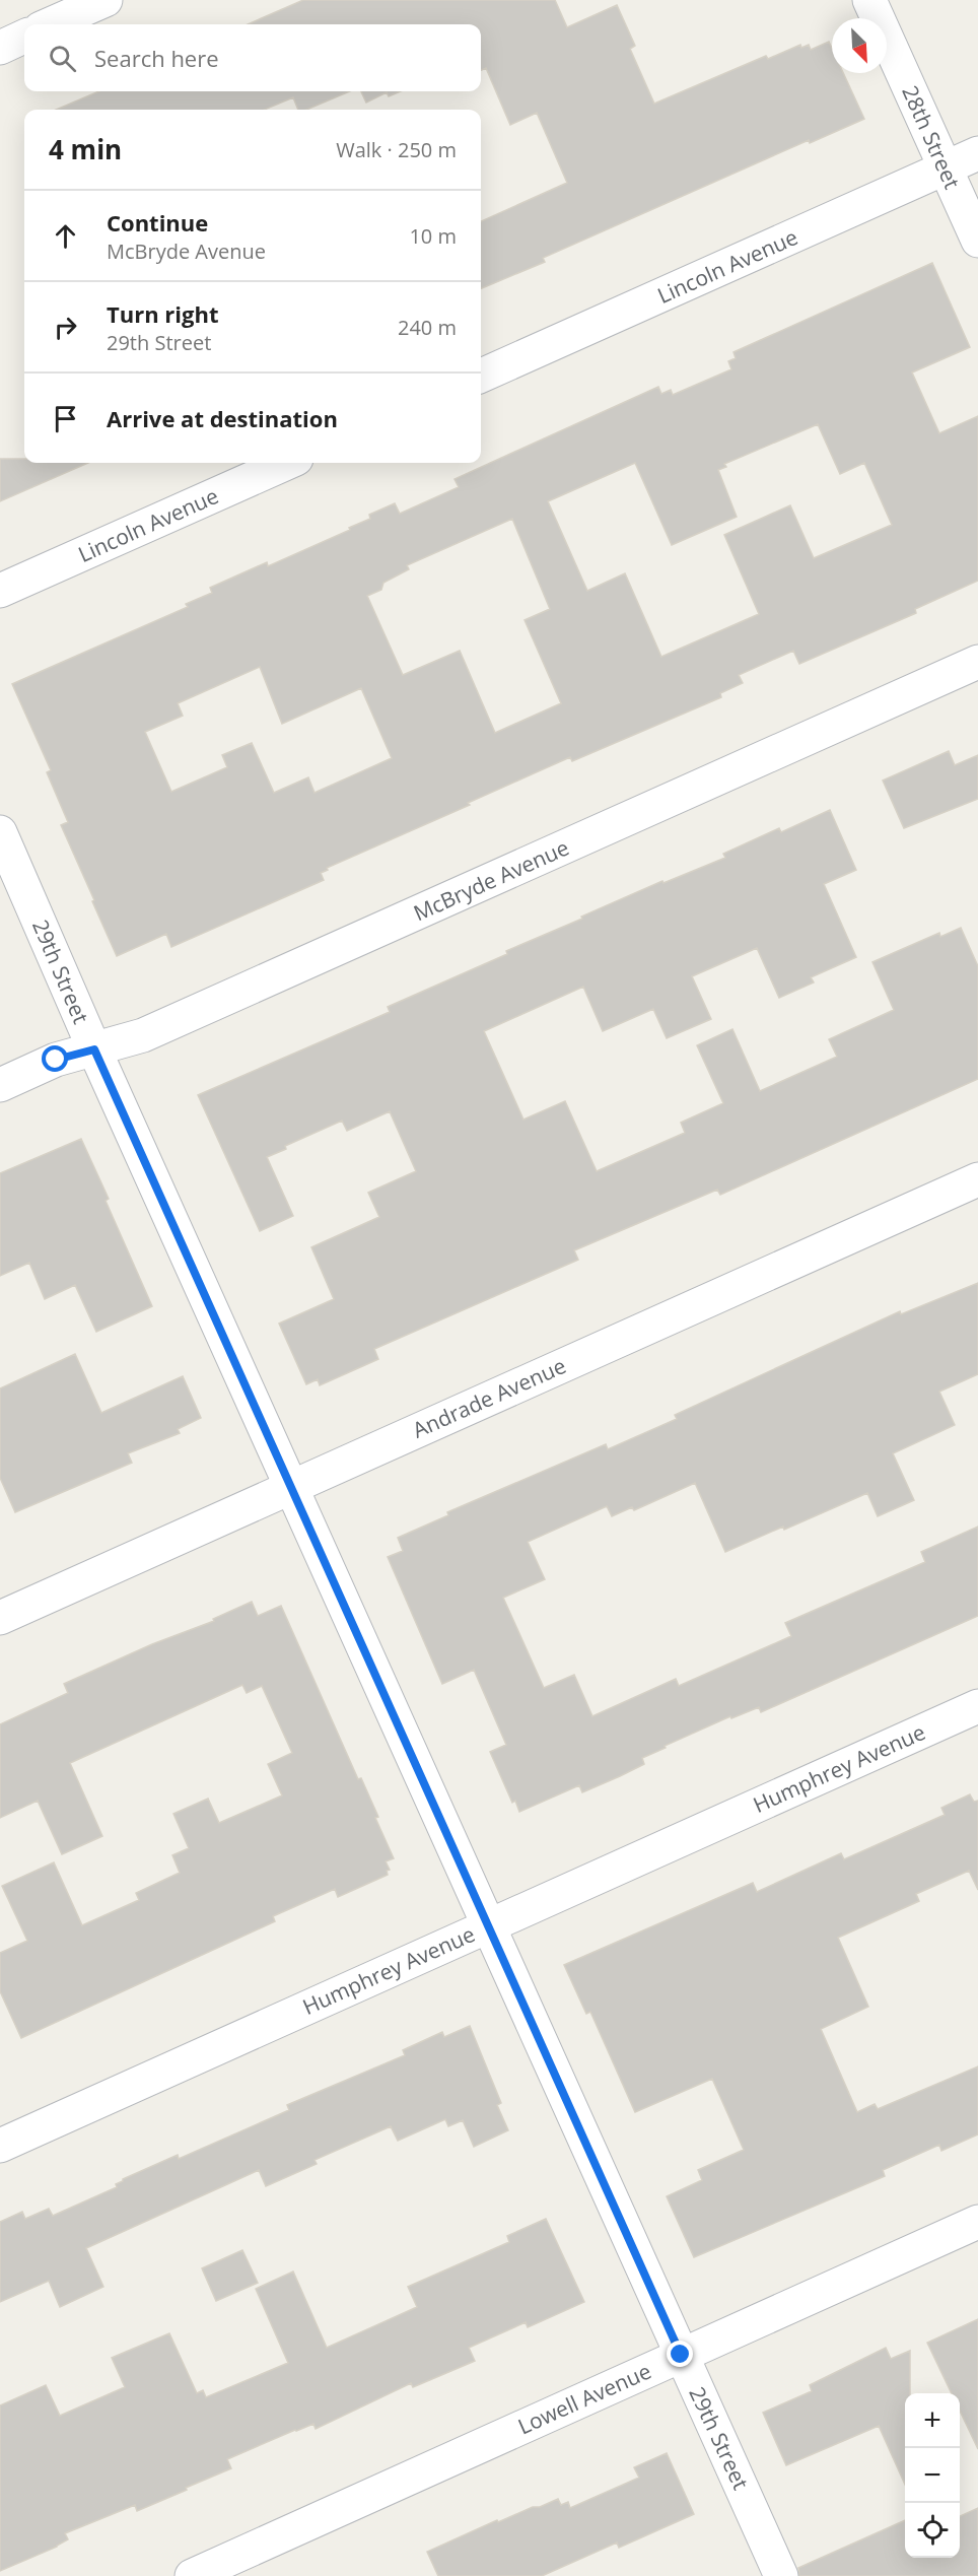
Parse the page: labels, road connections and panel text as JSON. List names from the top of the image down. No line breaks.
{"streets":{"street":["28th Street","Lincoln Avenue","McBryde Avenue","29th Street","Andrade Avenue","Humphrey Avenue","Lowell Avenue"]},"crossings":[["28th Street","Lincoln Avenue"],["McBryde Avenue","29th Street"],["29th Street","Andrade Avenue"],["29th Street","Humphrey Avenue"],["29th Street","Lowell Avenue"]],"north":"bottom right","page":{"search":"Search here","heading":["4 min","Walk · 250 m"],"list":[["Continue","McBryde Avenue","10 m"],["Turn right","29th Street","240 m"],"Arrive at destination"],"map_buttons":["+","−"]}}
